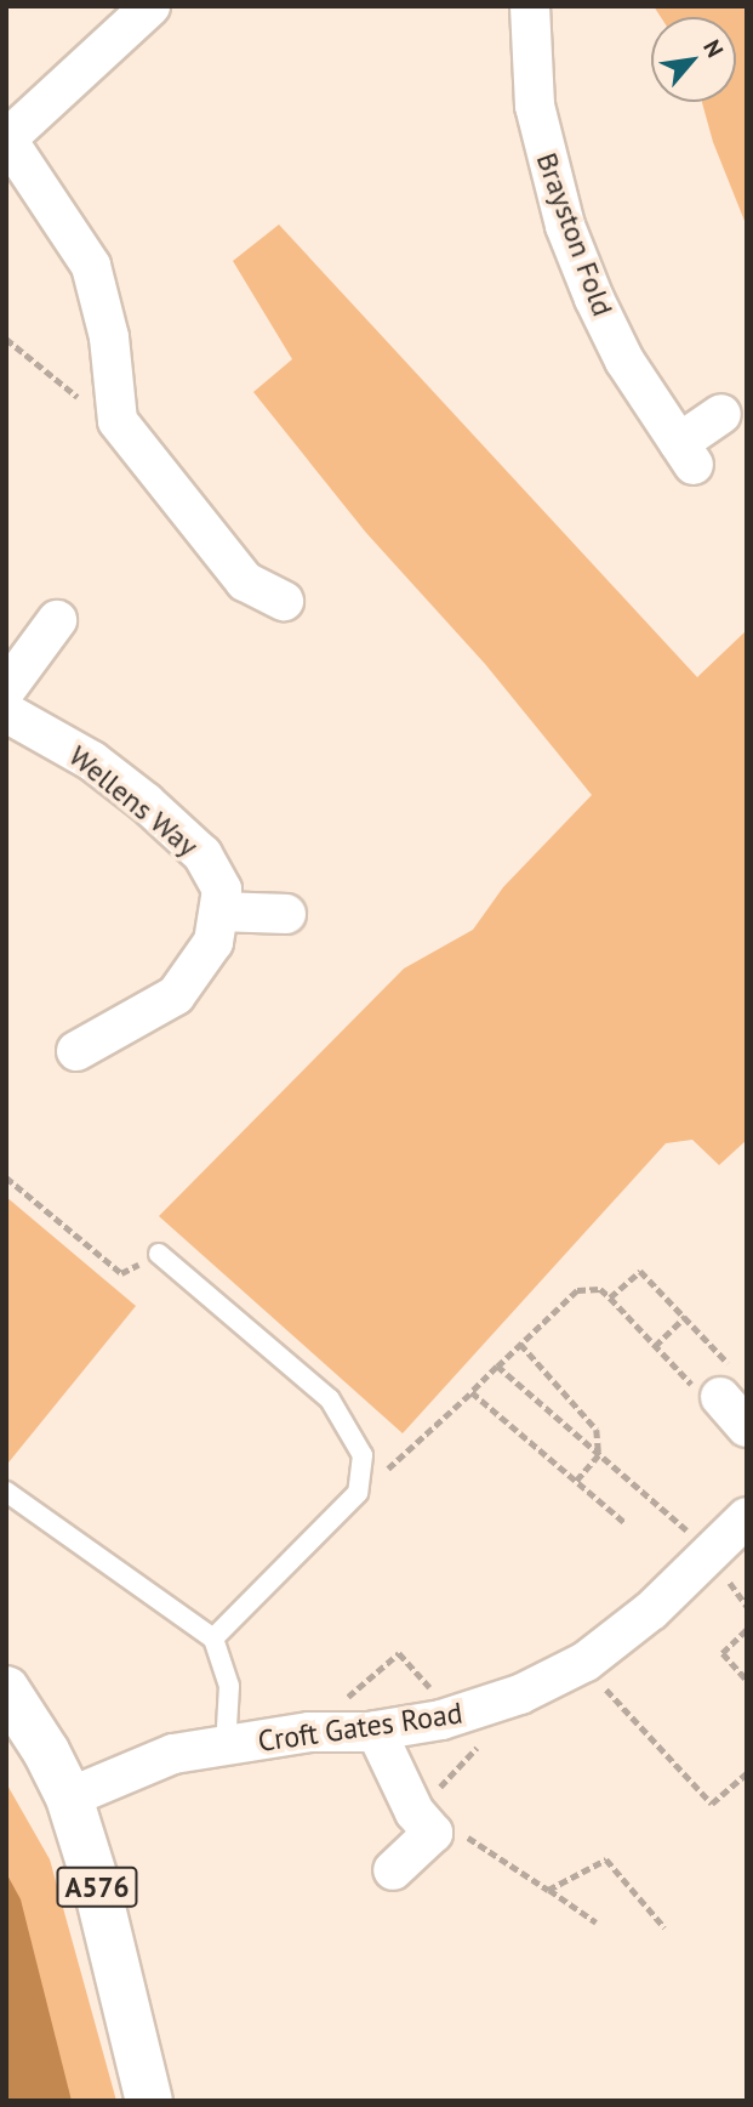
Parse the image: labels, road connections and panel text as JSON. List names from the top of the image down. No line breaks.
{"streets":{"main road":["A576"],"street":["Brayston Fold","Wellens Way","Croft Gates Road"]},"crossings":[["Croft Gates Road","A576"]],"north":"top right"}
